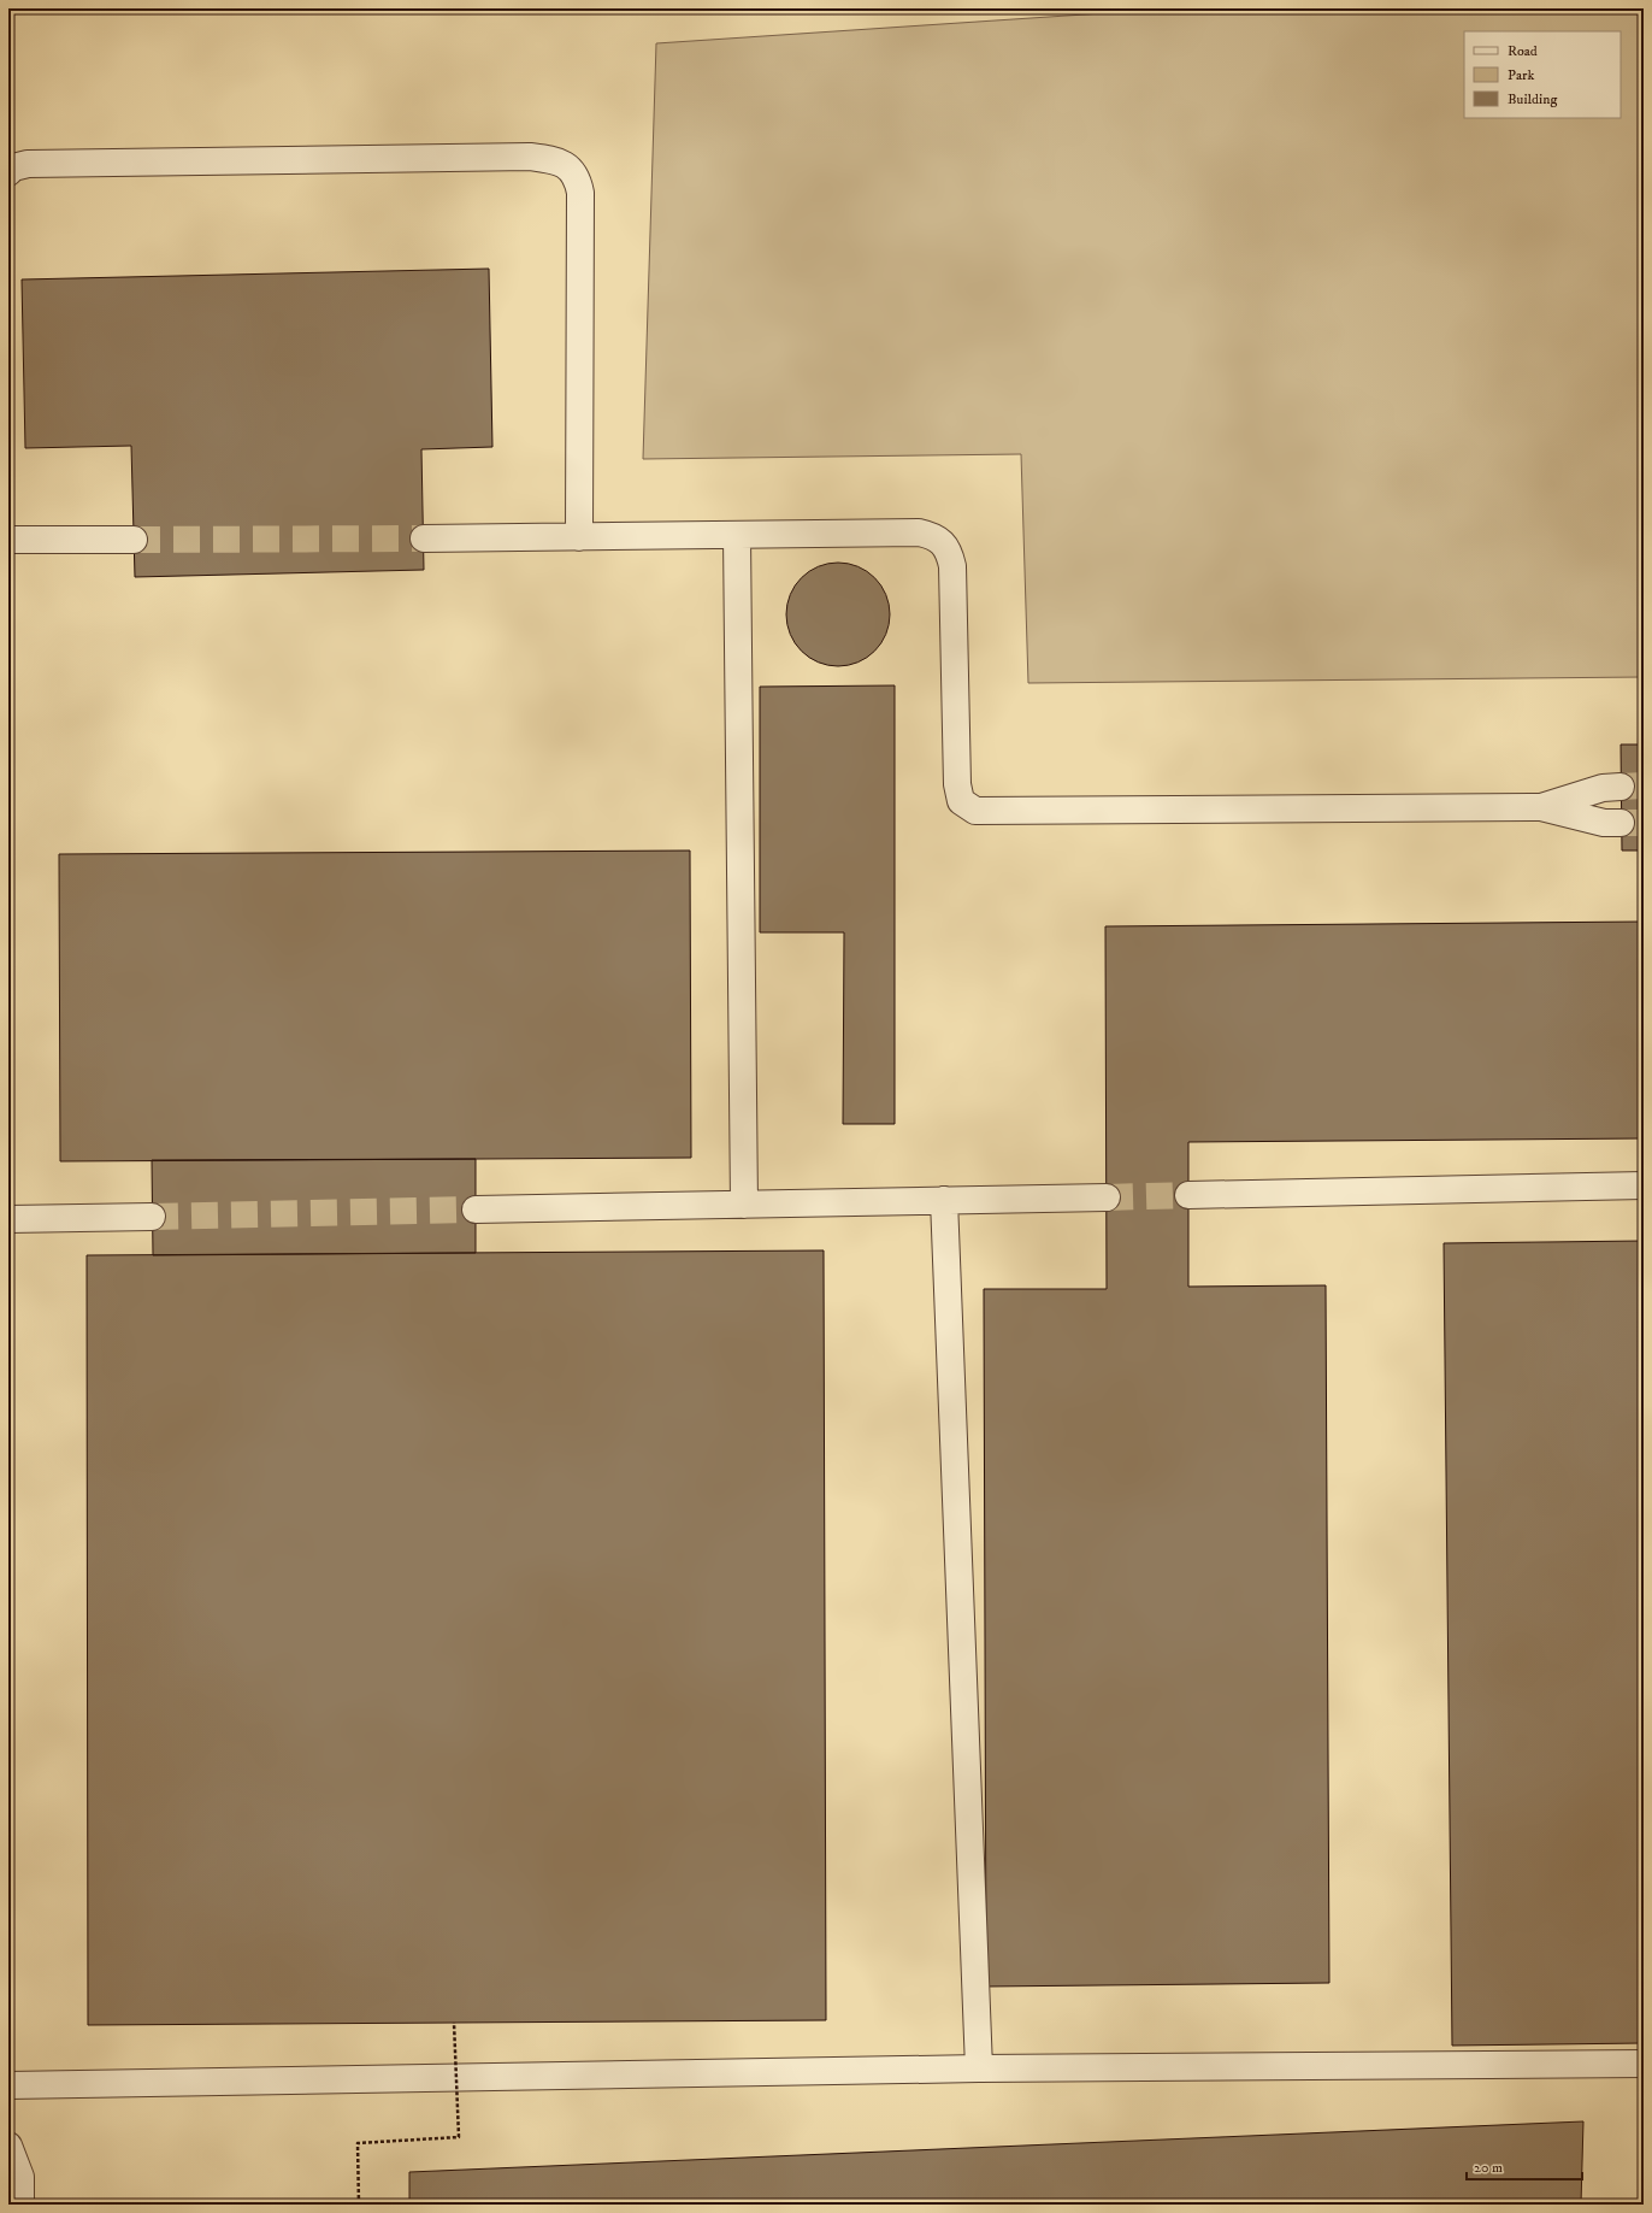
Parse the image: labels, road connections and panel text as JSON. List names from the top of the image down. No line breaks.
{"legend":["Road","Park","Building"],"scale_bar":"20 m"}
